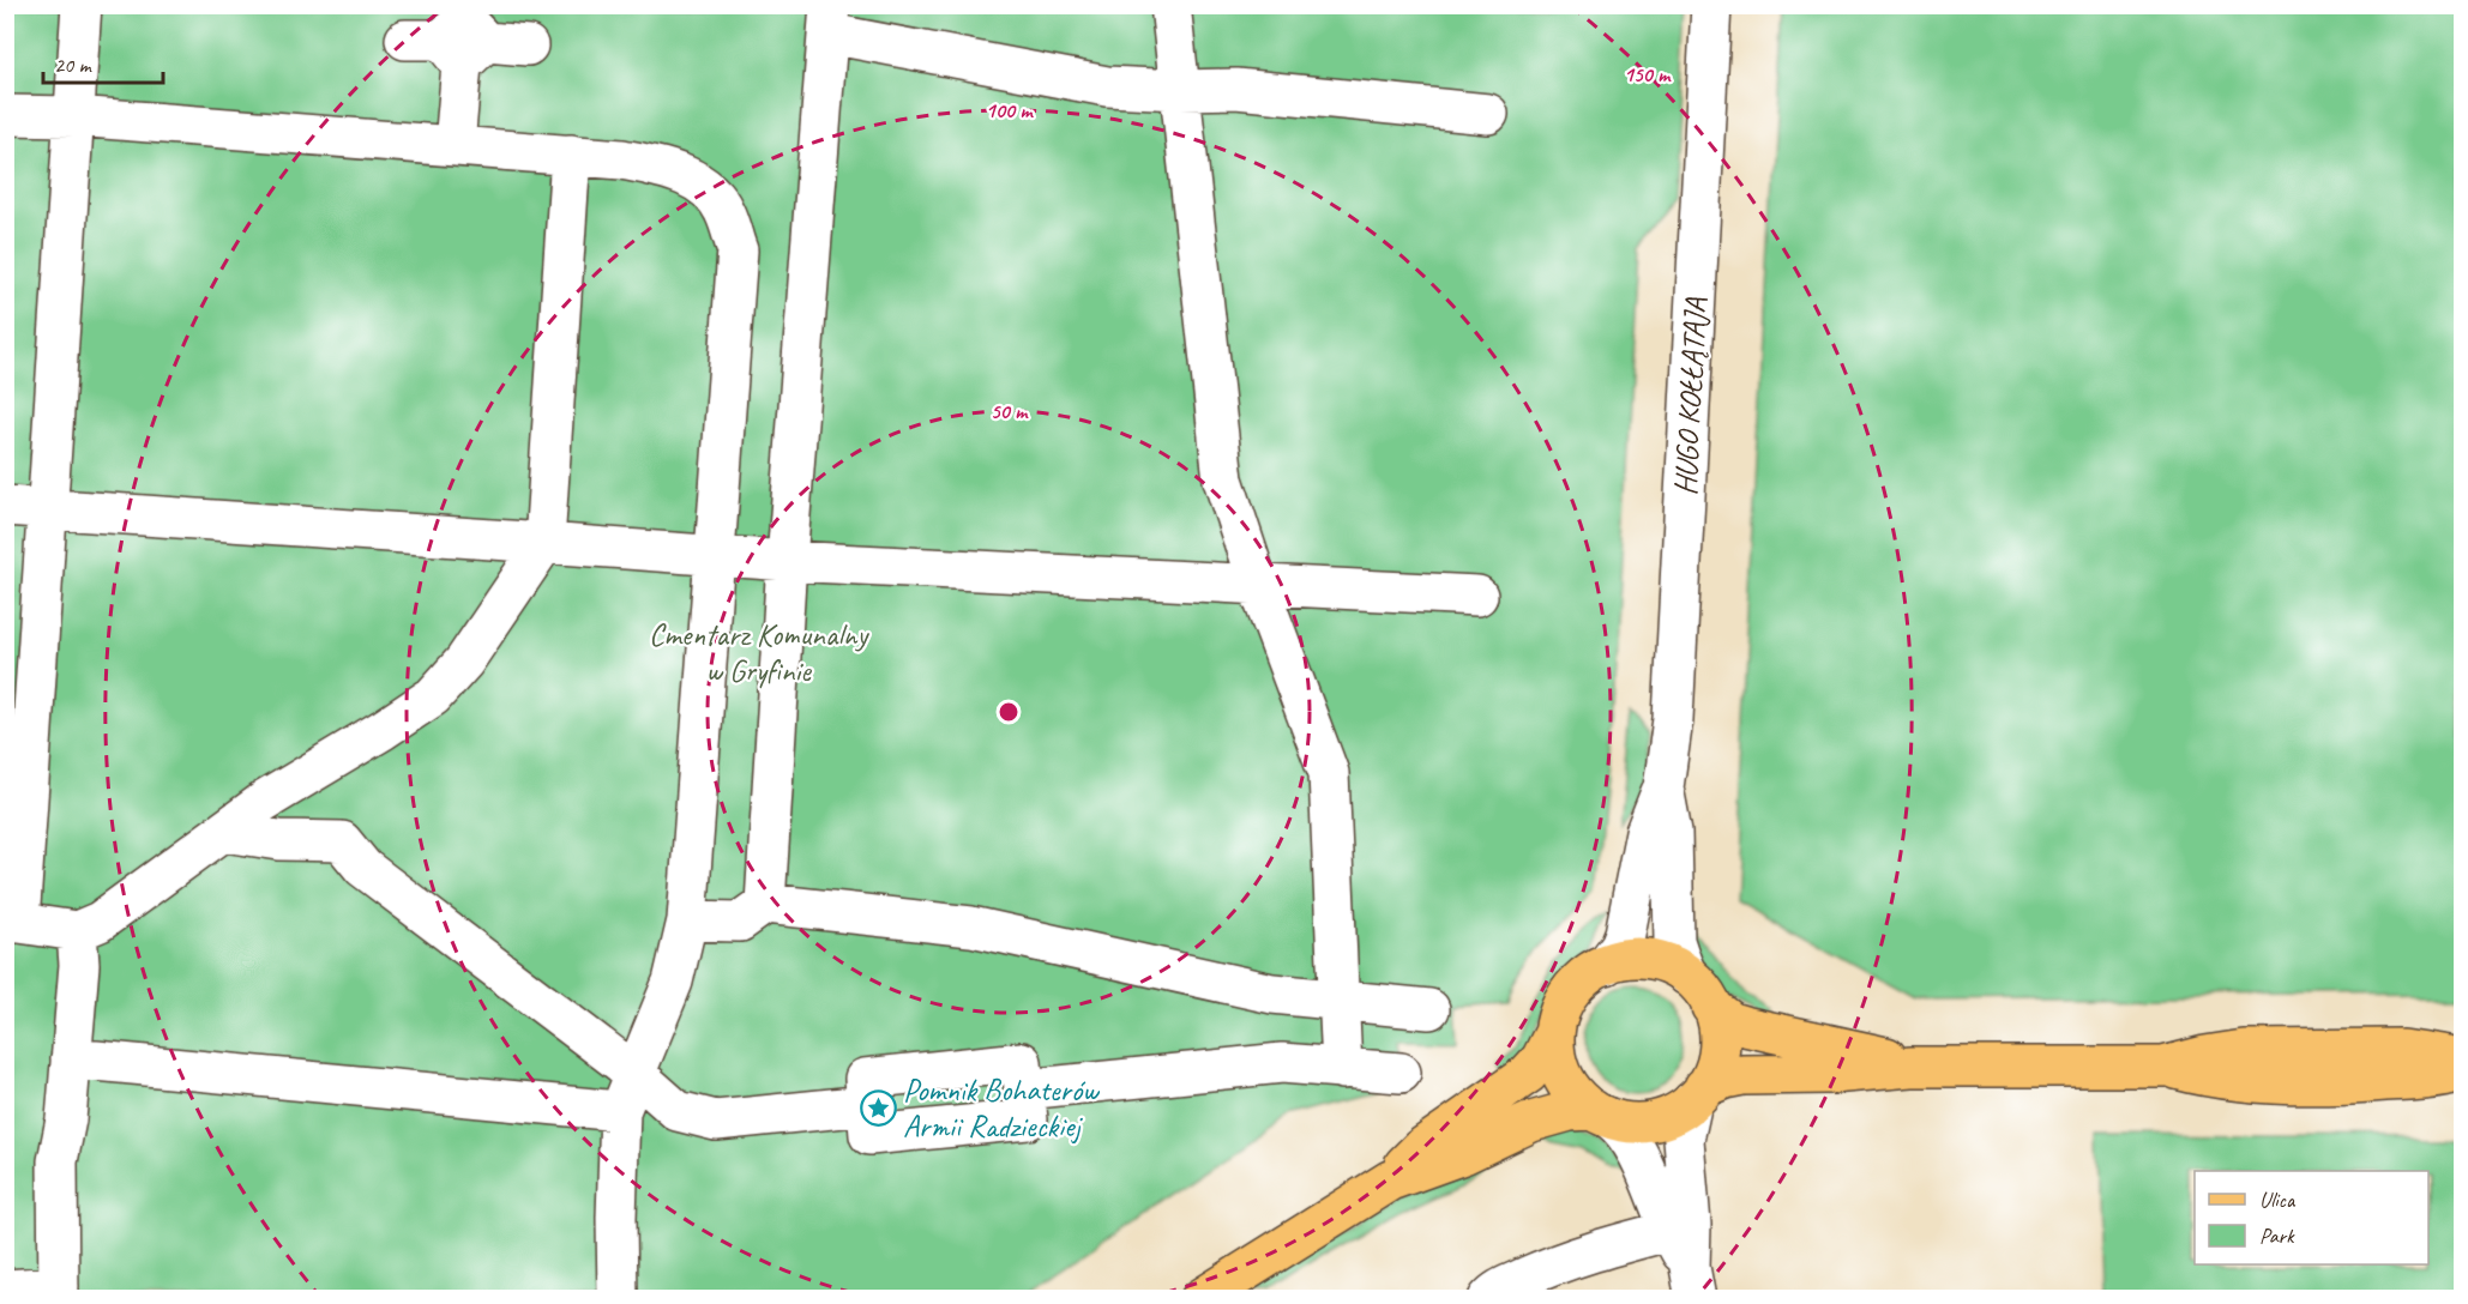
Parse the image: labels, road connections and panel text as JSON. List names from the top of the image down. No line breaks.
{"streets":{"street":["HUGO KOŁŁĄTAJA"]},"parks":["Cmentarz Komunalny w Gryfinie"],"places":{"place":["Pomnik Bohaterów Armii Radzieckiej"]},"legend":["Ulica","Park"],"scale_bar":"20 m","rings":["150 m","100 m","50 m"]}
